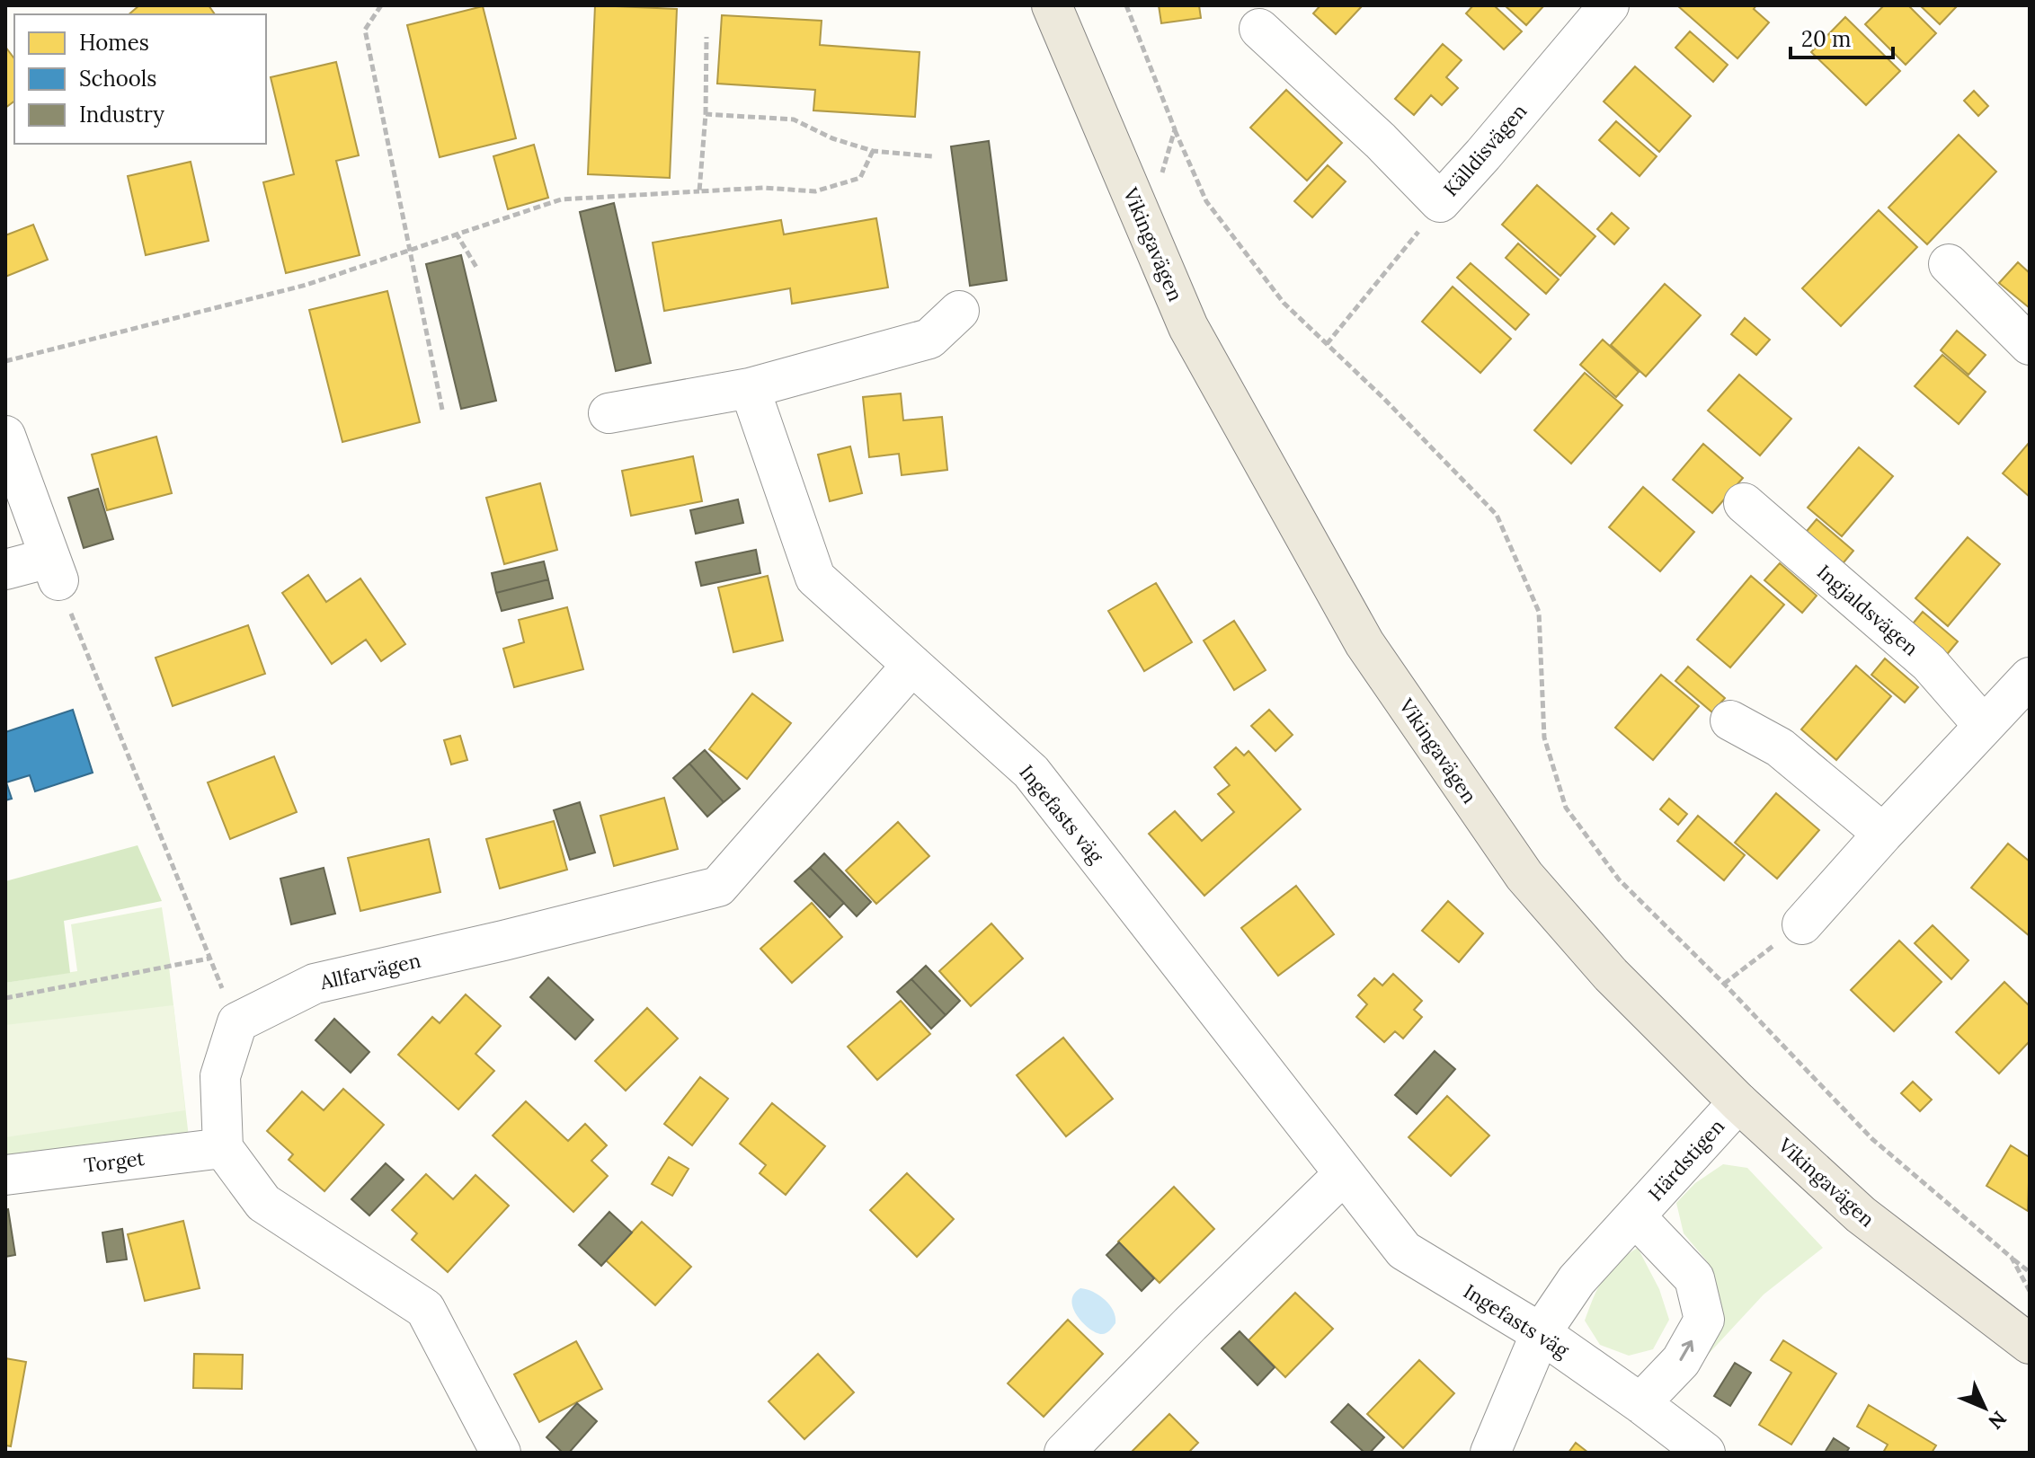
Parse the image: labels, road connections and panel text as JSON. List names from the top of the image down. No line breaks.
{"streets":{"main road":["Vikingavägen"],"street":["Källdisvägen","Ingjaldsvägen","Ingefasts väg","Allfarvägen","Härdstigen","Torget"]},"crossings":[["Vikingavägen","Härdstigen"],["Ingefasts väg","Allfarvägen"],["Ingefasts väg","Härdstigen"]],"legend":["Homes","Schools","Industry"],"scale_bar":"20 m","north":"bottom right"}
